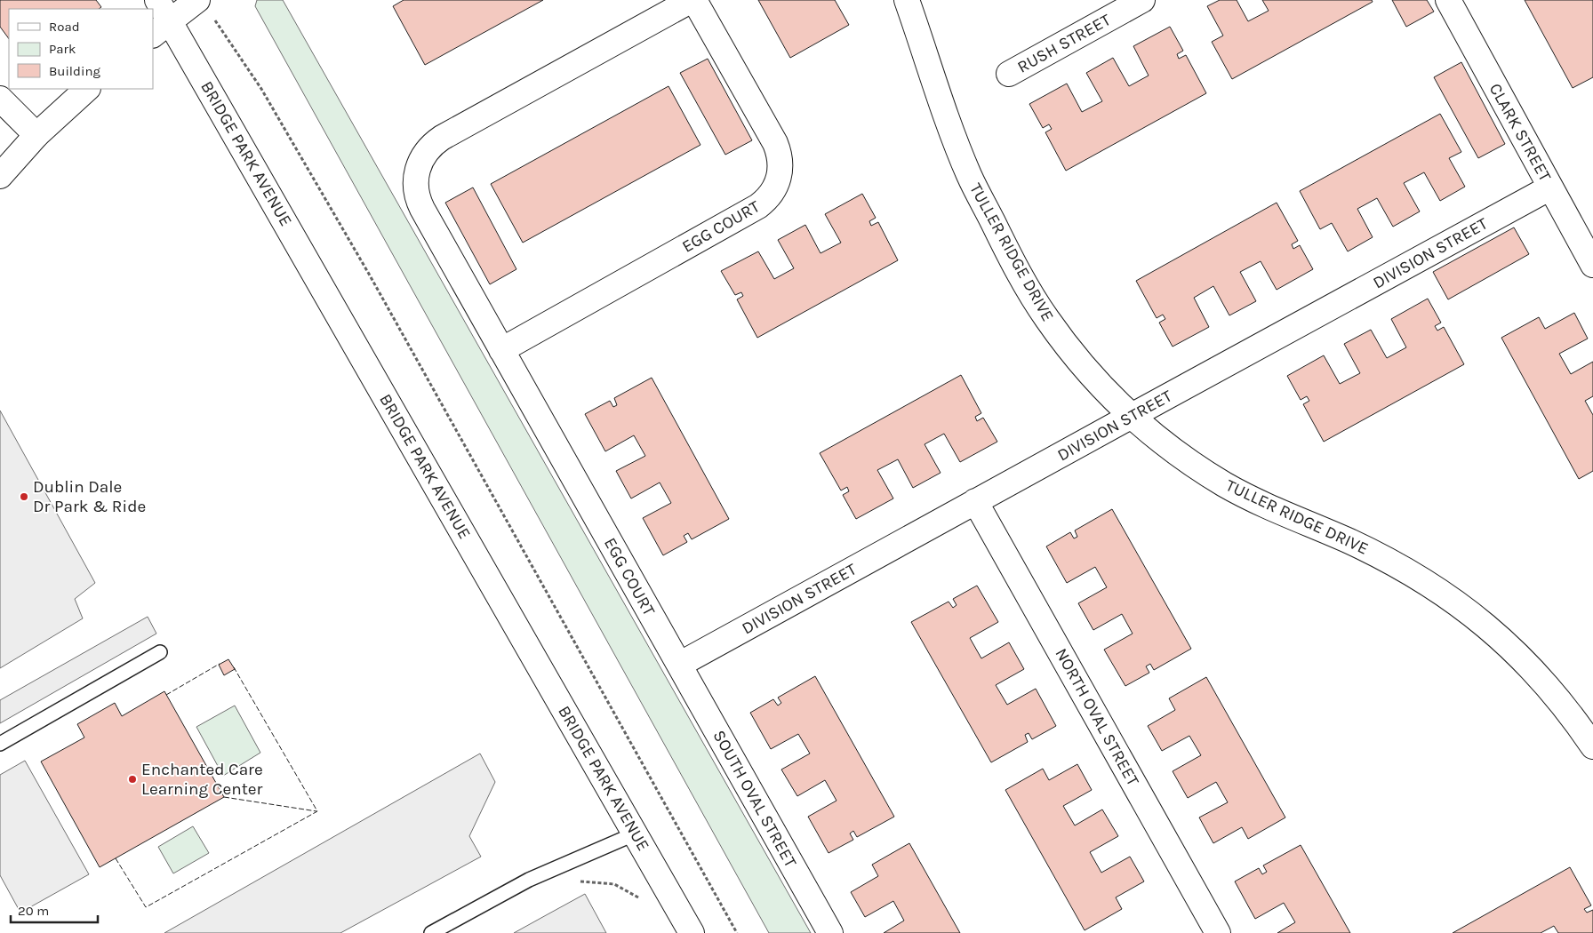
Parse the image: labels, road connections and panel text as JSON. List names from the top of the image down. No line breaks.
{"streets":{"street":["RUSH STREET","CLARK STREET","BRIDGE PARK AVENUE","EGG COURT","TULLER RIDGE DRIVE","DIVISION STREET","NORTH OVAL STREET","SOUTH OVAL STREET"]},"crossings":[["CLARK STREET","DIVISION STREET"],["EGG COURT","DIVISION STREET"],["EGG COURT","SOUTH OVAL STREET"],["TULLER RIDGE DRIVE","DIVISION STREET"],["DIVISION STREET","NORTH OVAL STREET"],["DIVISION STREET","SOUTH OVAL STREET"]],"places":["Dublin Dale Dr Park & Ride","Enchanted Care Learning Center"],"legend":["Road","Park","Building"],"scale_bar":"20 m"}
